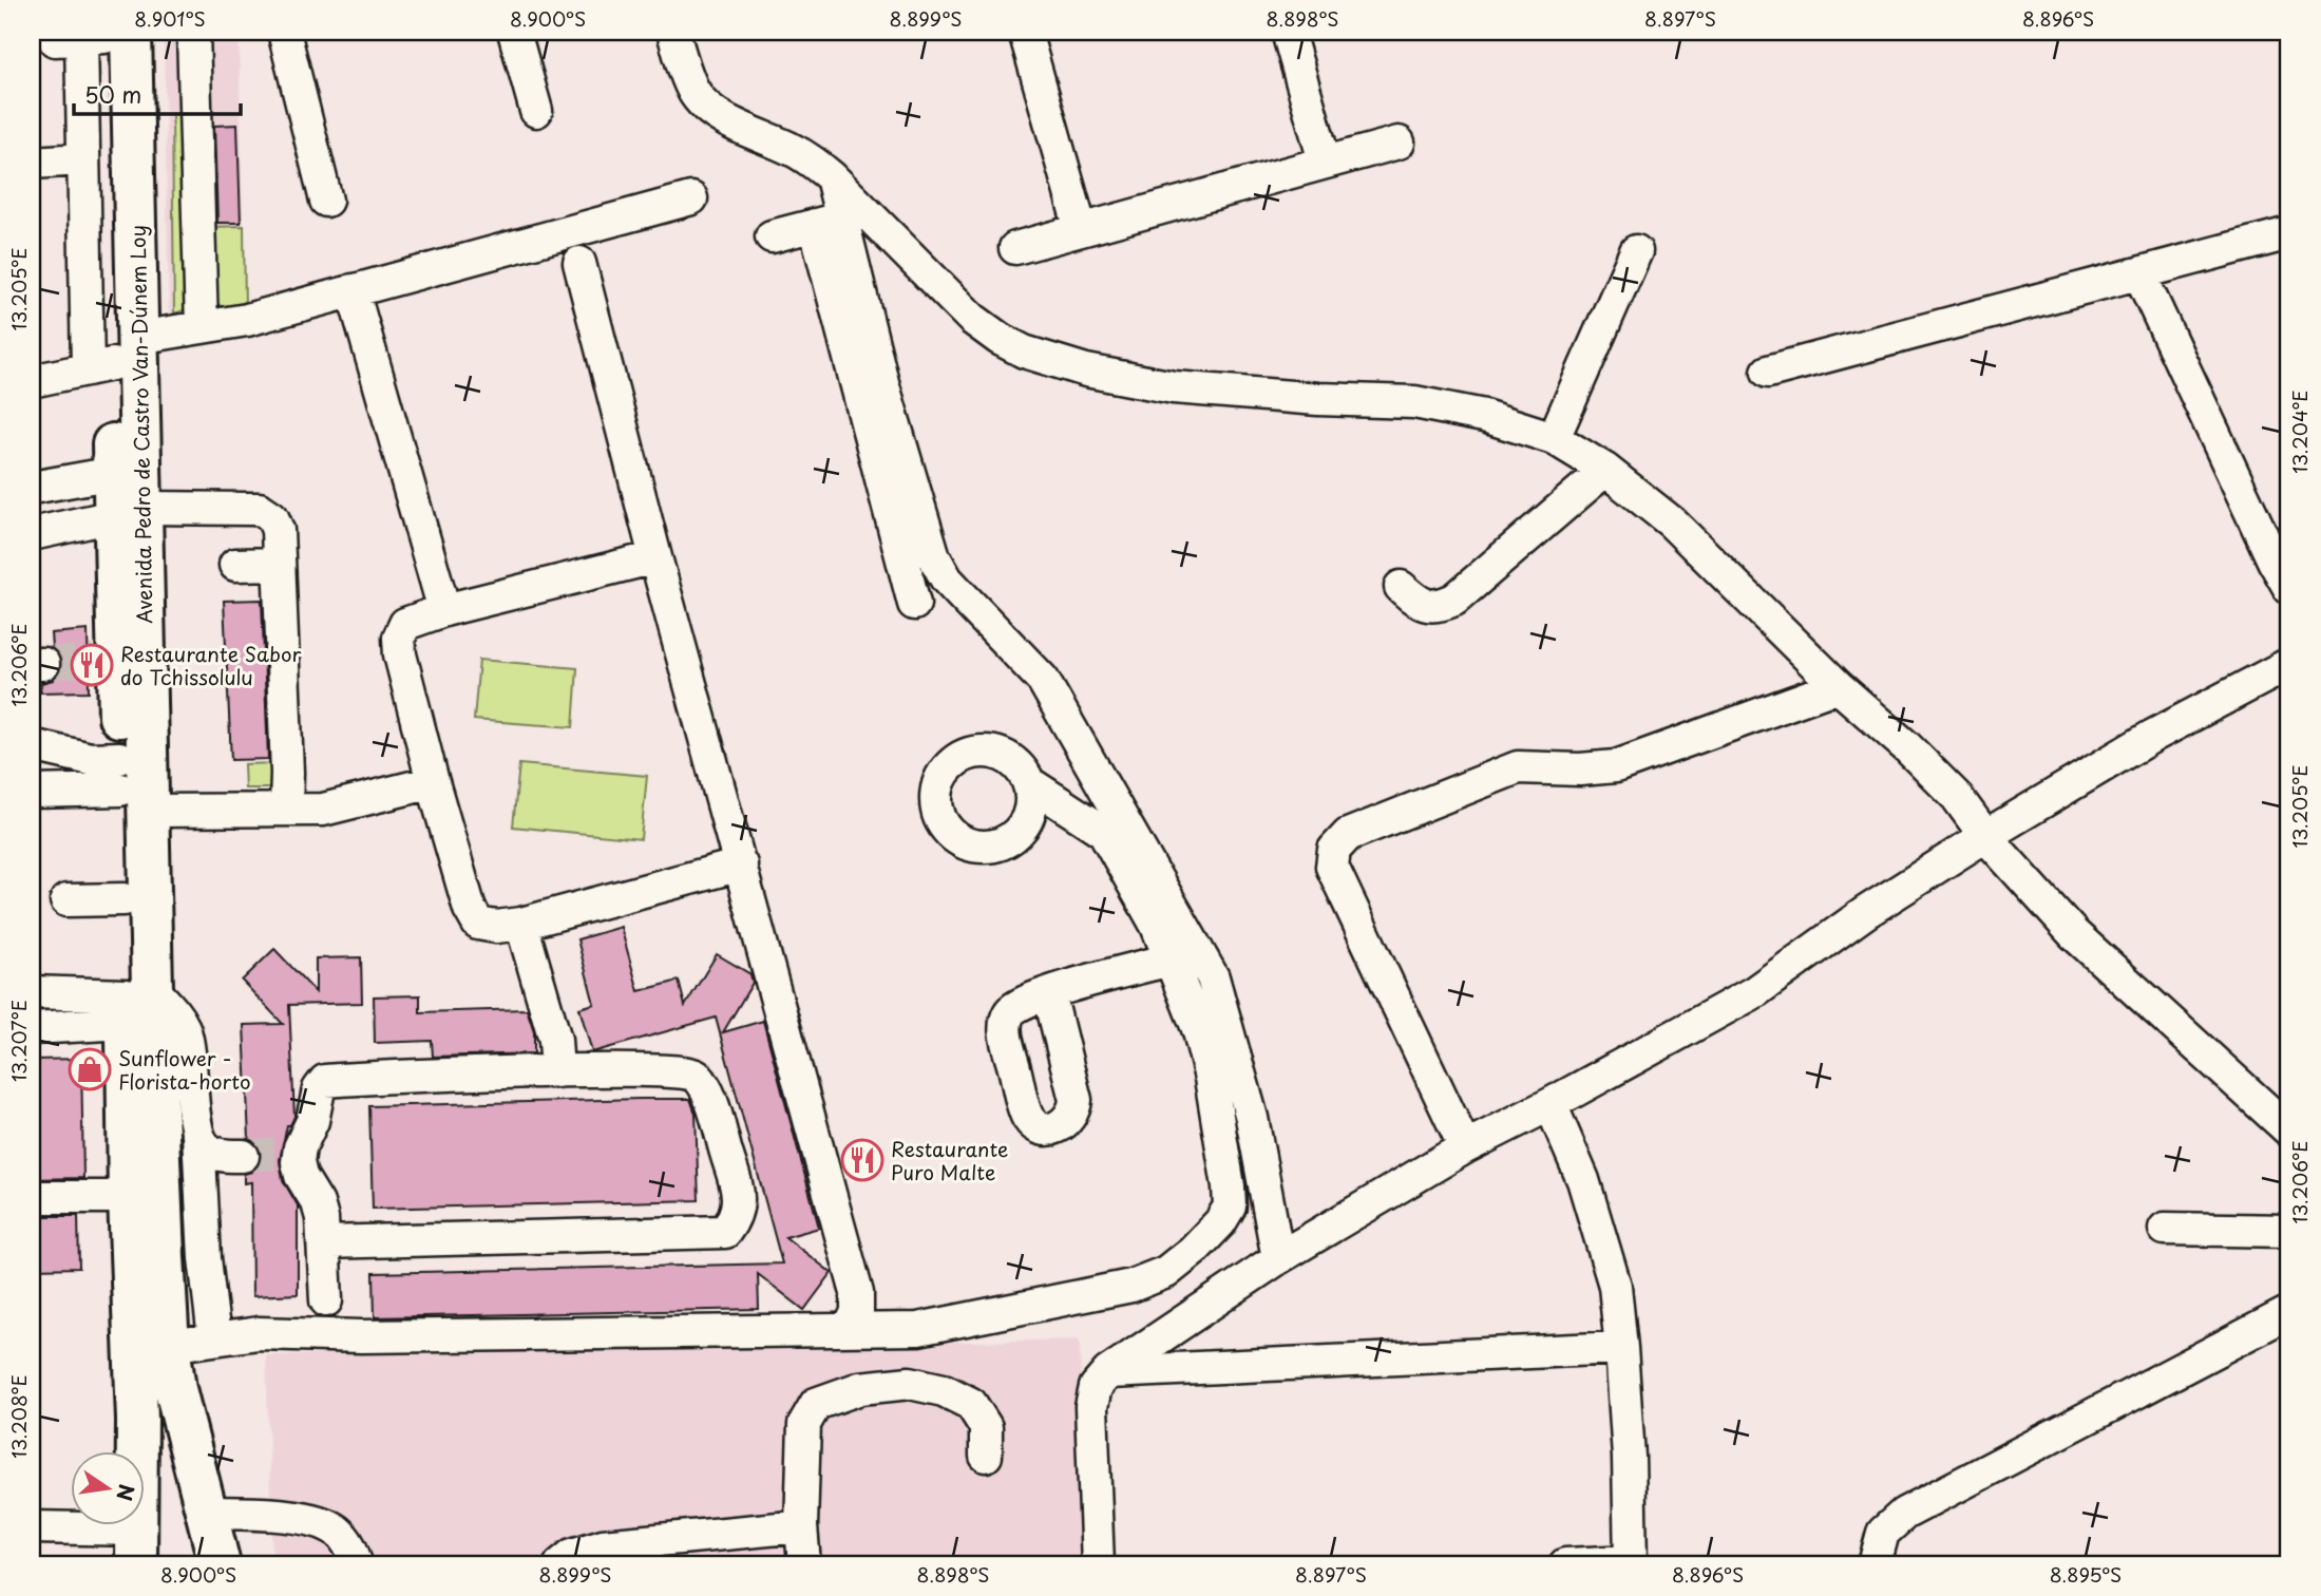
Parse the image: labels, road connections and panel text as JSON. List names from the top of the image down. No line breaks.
{"streets":{"highway":["Avenida Pedro de Castro Van-Dúnem Loy"]},"places":{"restaurant":["Restaurante Sabor do Tchissolulu","Restaurante Puro Malte"],"shop":["Sunflower - Florista-horto"]},"scale_bar":"50 m","north":"right","coordinates":["8.901°S","8.900°S","8.899°S","8.898°S","8.897°S","8.896°S","13.205°E","13.204°E","13.206°E","13.207°E","13.208°E","8.895°S"]}
